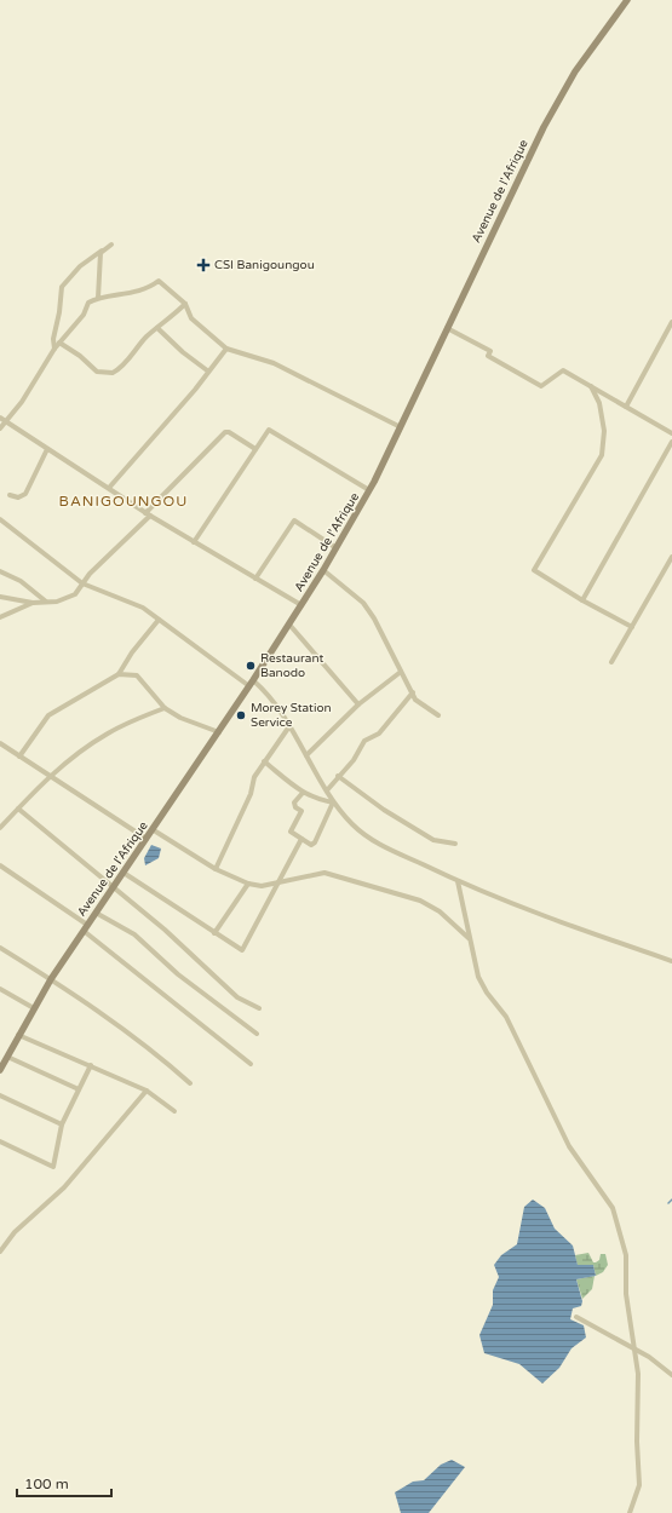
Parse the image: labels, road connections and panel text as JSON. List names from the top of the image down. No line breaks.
{"streets":{"main road":["Avenue de l'Afrique"]},"districts":["BANIGOUNGOU"],"places":{"health":["CSI Banigoungou"],"other":["Restaurant Banodo","Morey Station Service"]},"scale_bar":"100 m"}
